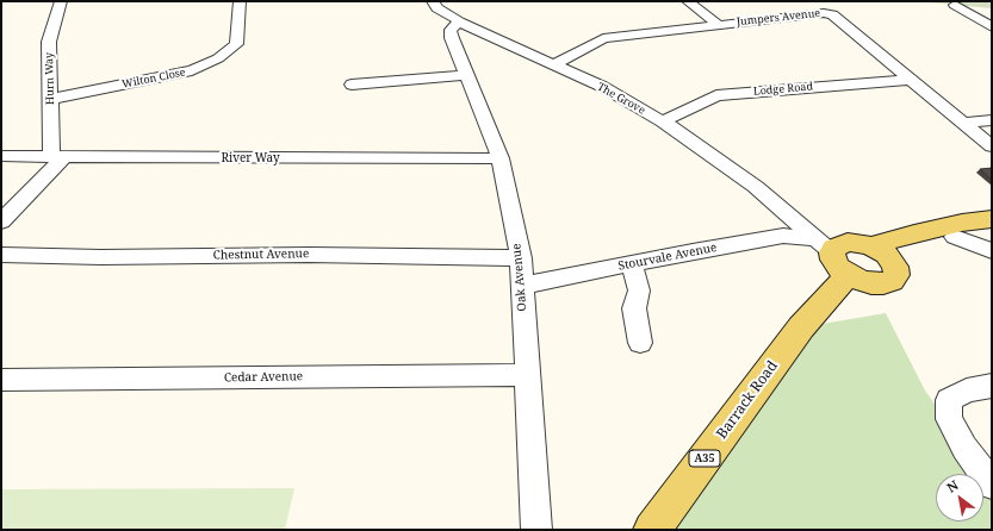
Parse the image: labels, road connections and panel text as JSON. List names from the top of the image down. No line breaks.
{"streets":{"main road":["Barrack Road","A35"],"street":["Jumpers Avenue","Hurn Way","Wilton Close","Lodge Road","The Grove","River Way","Chestnut Avenue","Stourvale Avenue","Oak Avenue","Cedar Avenue"]},"crossings":[["Jumpers Avenue","Lodge Road"],["Jumpers Avenue","The Grove"],["Hurn Way","Wilton Close"],["Hurn Way","River Way"],["Lodge Road","The Grove"],["The Grove","Stourvale Avenue"],["The Grove","Oak Avenue"],["The Grove","Barrack Road"],["River Way","Oak Avenue"],["Chestnut Avenue","Oak Avenue"],["Stourvale Avenue","Oak Avenue"],["Stourvale Avenue","Barrack Road"],["Oak Avenue","Cedar Avenue"]],"north":"top left"}
